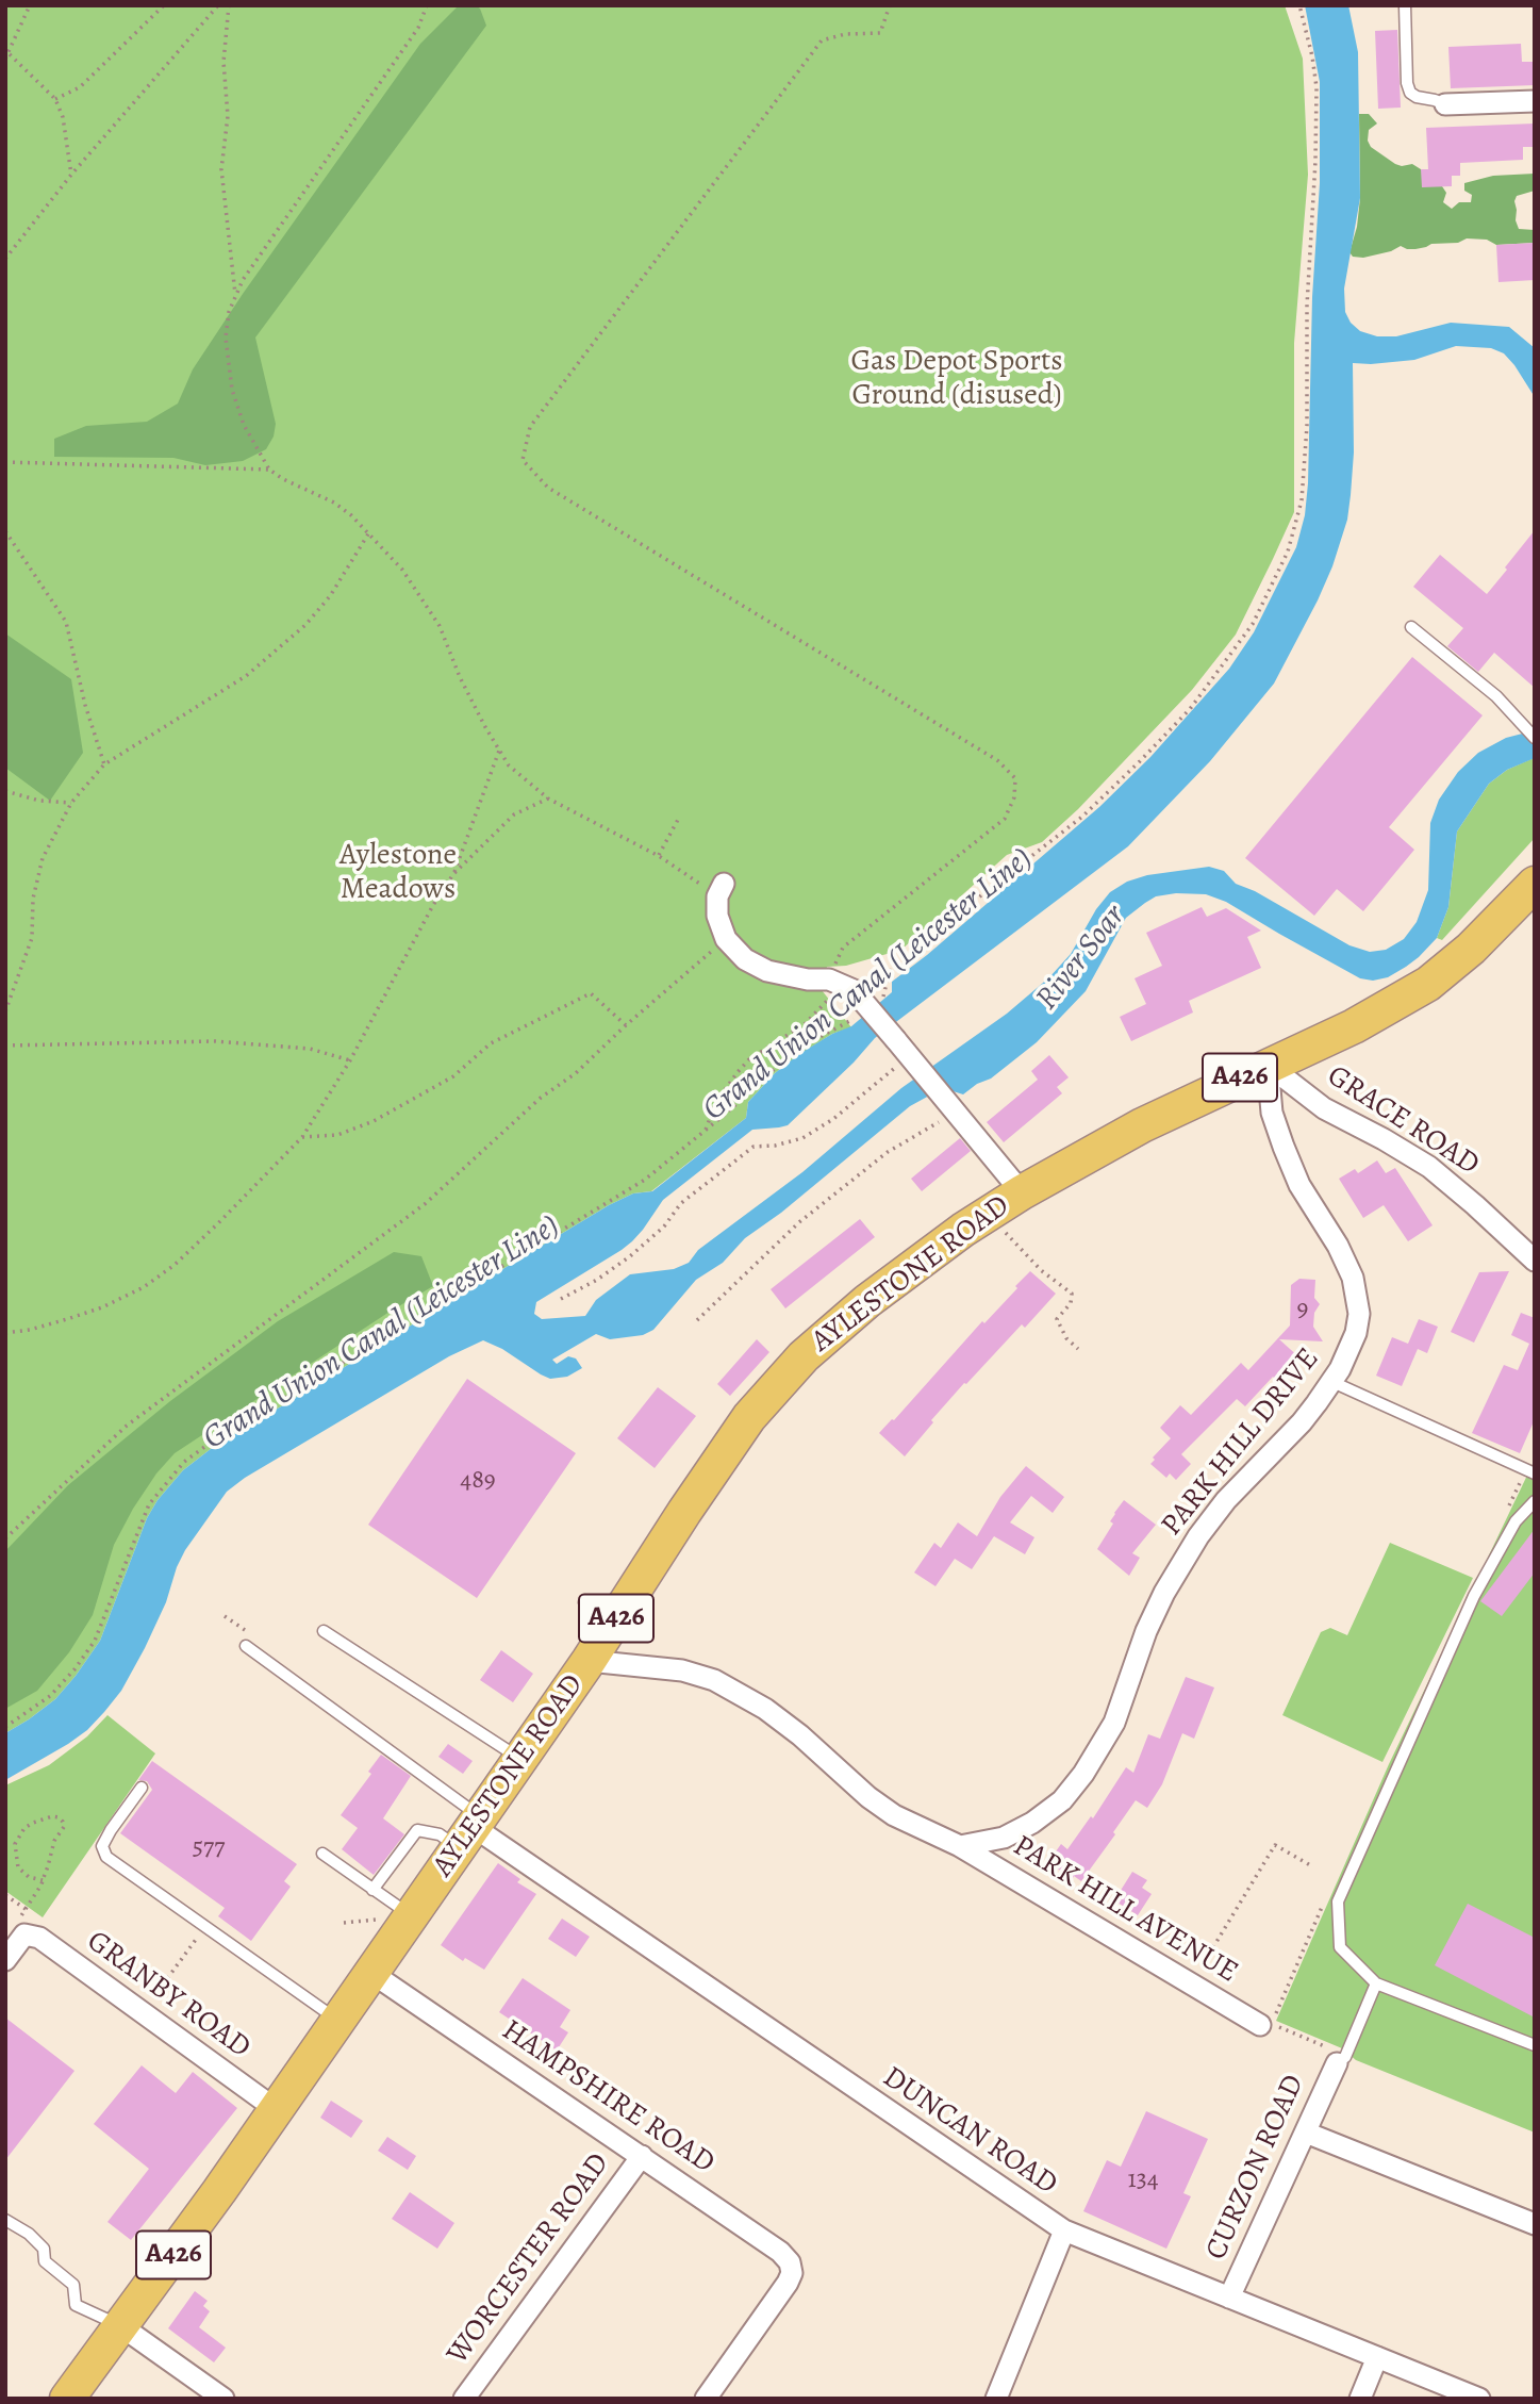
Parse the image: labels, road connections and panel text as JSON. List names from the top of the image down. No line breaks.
{"streets":{"main road":["A426","AYLESTONE ROAD"],"street":["GRACE ROAD","PARK HILL DRIVE","PARK HILL AVENUE","GRANBY ROAD","HAMPSHIRE ROAD","DUNCAN ROAD","CURZON ROAD","WORCESTER ROAD"]},"crossings":[["GRACE ROAD","AYLESTONE ROAD"],["GRACE ROAD","PARK HILL DRIVE"],["AYLESTONE ROAD","PARK HILL DRIVE"],["AYLESTONE ROAD","GRANBY ROAD"],["AYLESTONE ROAD","HAMPSHIRE ROAD"],["AYLESTONE ROAD","DUNCAN ROAD"],["PARK HILL DRIVE","PARK HILL AVENUE"],["HAMPSHIRE ROAD","WORCESTER ROAD"],["DUNCAN ROAD","CURZON ROAD"]],"water":["River Soar","Grand Union Canal (Leicester Line)"],"parks":["Gas Depot Sports Ground (disused)","Aylestone Meadows"],"house_numbers":["9","489","577","134"]}
